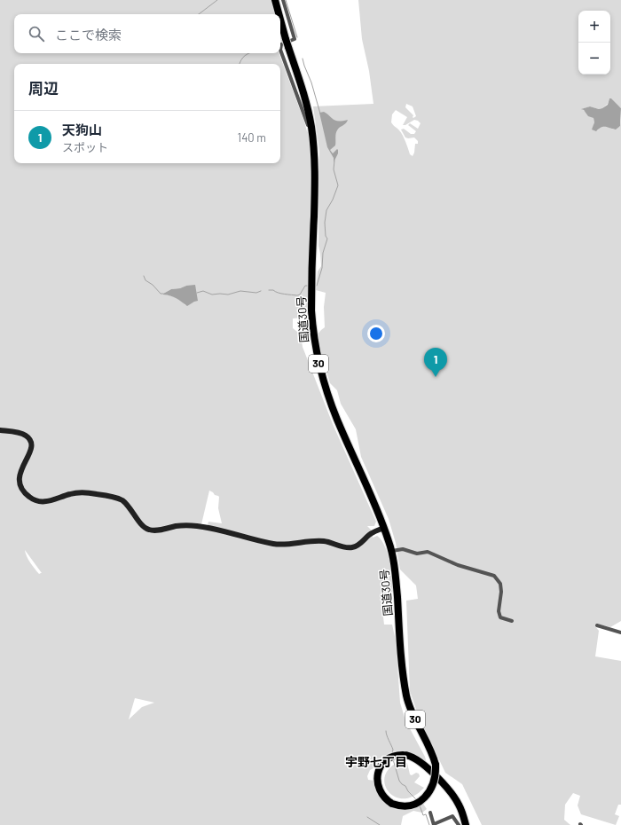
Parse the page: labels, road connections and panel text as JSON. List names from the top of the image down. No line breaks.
{"streets":{"highway":["国道30号","30"]},"districts":["宇野七丁目"],"page":{"map_buttons":["+","−"],"search":"ここで検索","heading":"周辺","list":[{"mark":"1","name":"天狗山","note":"スポット","value":"140 m"}],"pins":"1"}}
